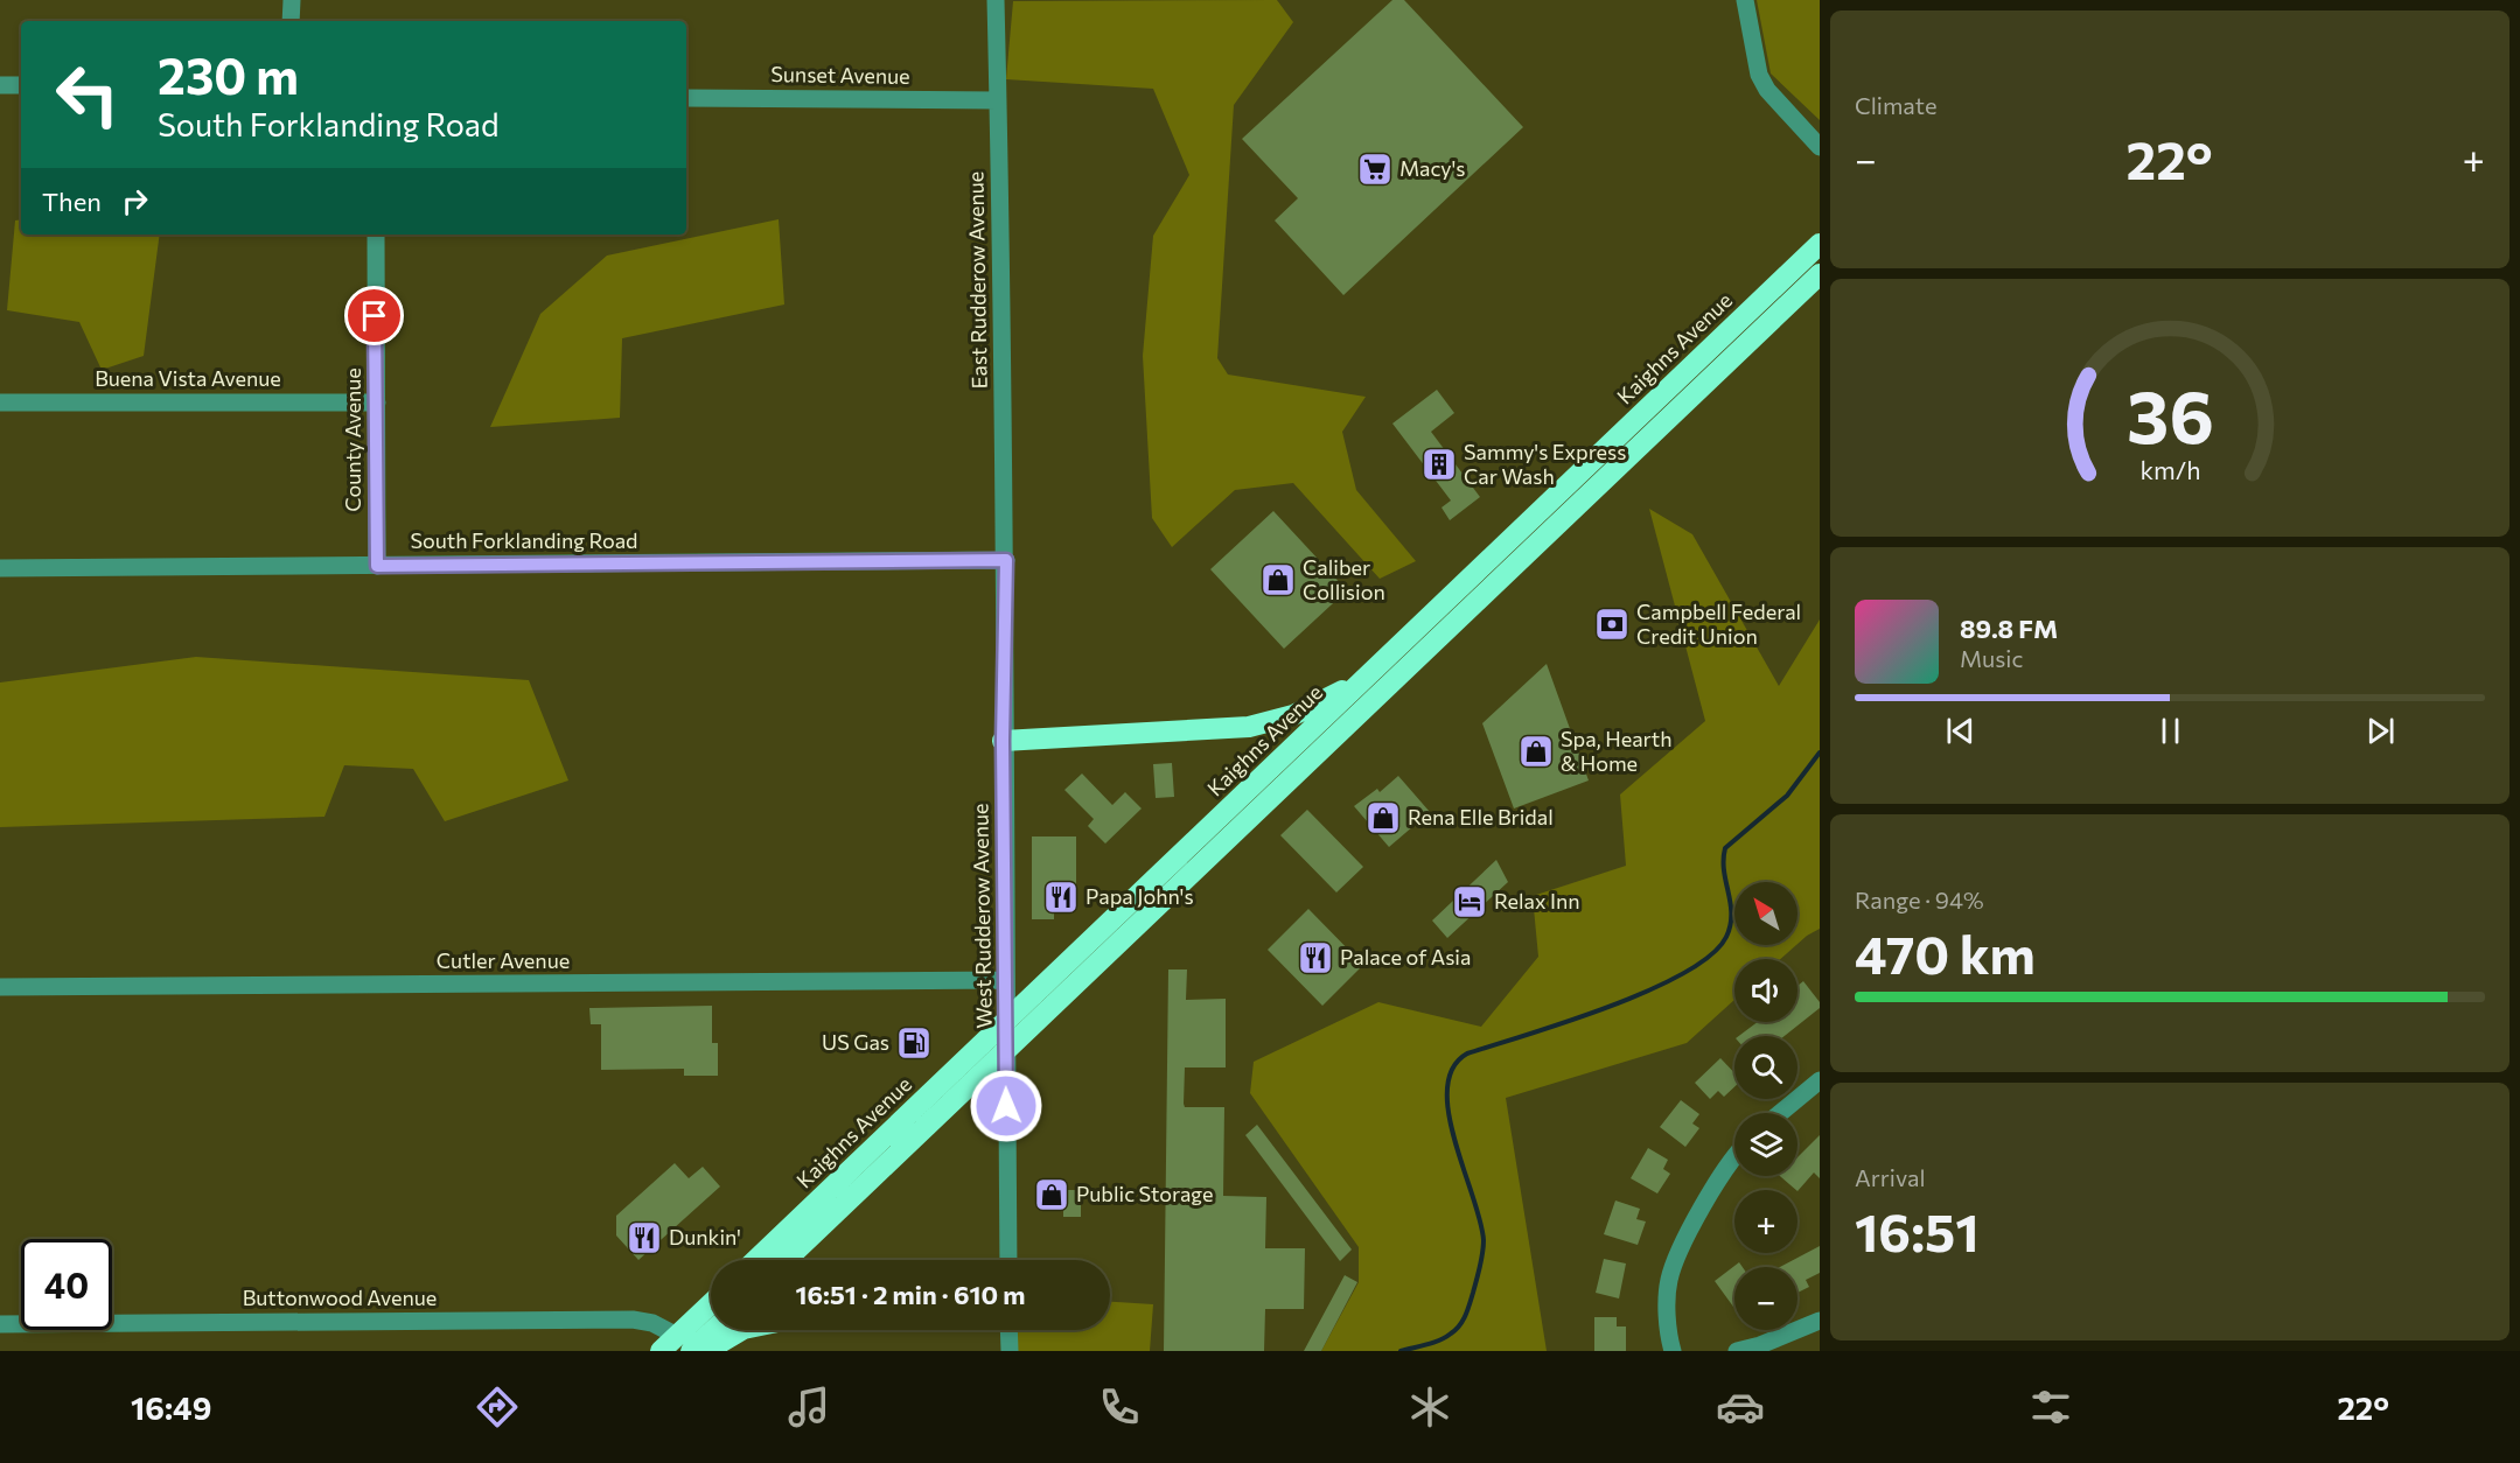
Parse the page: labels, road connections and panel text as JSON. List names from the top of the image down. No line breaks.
{"streets":{"highway":["Kaighns Avenue"],"street":["Sunset Avenue","East Rudderow Avenue","Buena Vista Avenue","County Avenue","South Forklanding Road","West Rudderow Avenue","Cutler Avenue","Buttonwood Avenue"]},"crossings":[["Sunset Avenue","East Rudderow Avenue"],["East Rudderow Avenue","South Forklanding Road"],["East Rudderow Avenue","West Rudderow Avenue"],["Kaighns Avenue","West Rudderow Avenue"],["Buena Vista Avenue","County Avenue"],["County Avenue","South Forklanding Road"],["South Forklanding Road","West Rudderow Avenue"],["West Rudderow Avenue","Cutler Avenue"]],"places":{"supermarket":["Macy's"],"building":["Sammy's Express Car Wash"],"shop":["Caliber Collision","Spa, Hearth & Home","Rena Elle Bridal","Public Storage"],"bank":["Campbell Federal Credit Union"],"restaurant":["Papa John's","Palace of Asia","Dunkin'"],"hotel":["Relax Inn"],"fuel station":["US Gas"]},"north":"top left","page":{"tile":["Climate",["Range · 94%","470 km"],["Arrival","16:51"]],"turn":["230 m","South Forklanding Road"],"heat":["−","22°","+"],"then":"Then","song":["89.8 FM","Music"],"map_buttons":["+","−"],"limit":"40","trip":"16:51 · 2 min · 610 m","tabs":["16:49","22°"],"gauge":["36","km/h"]}}
